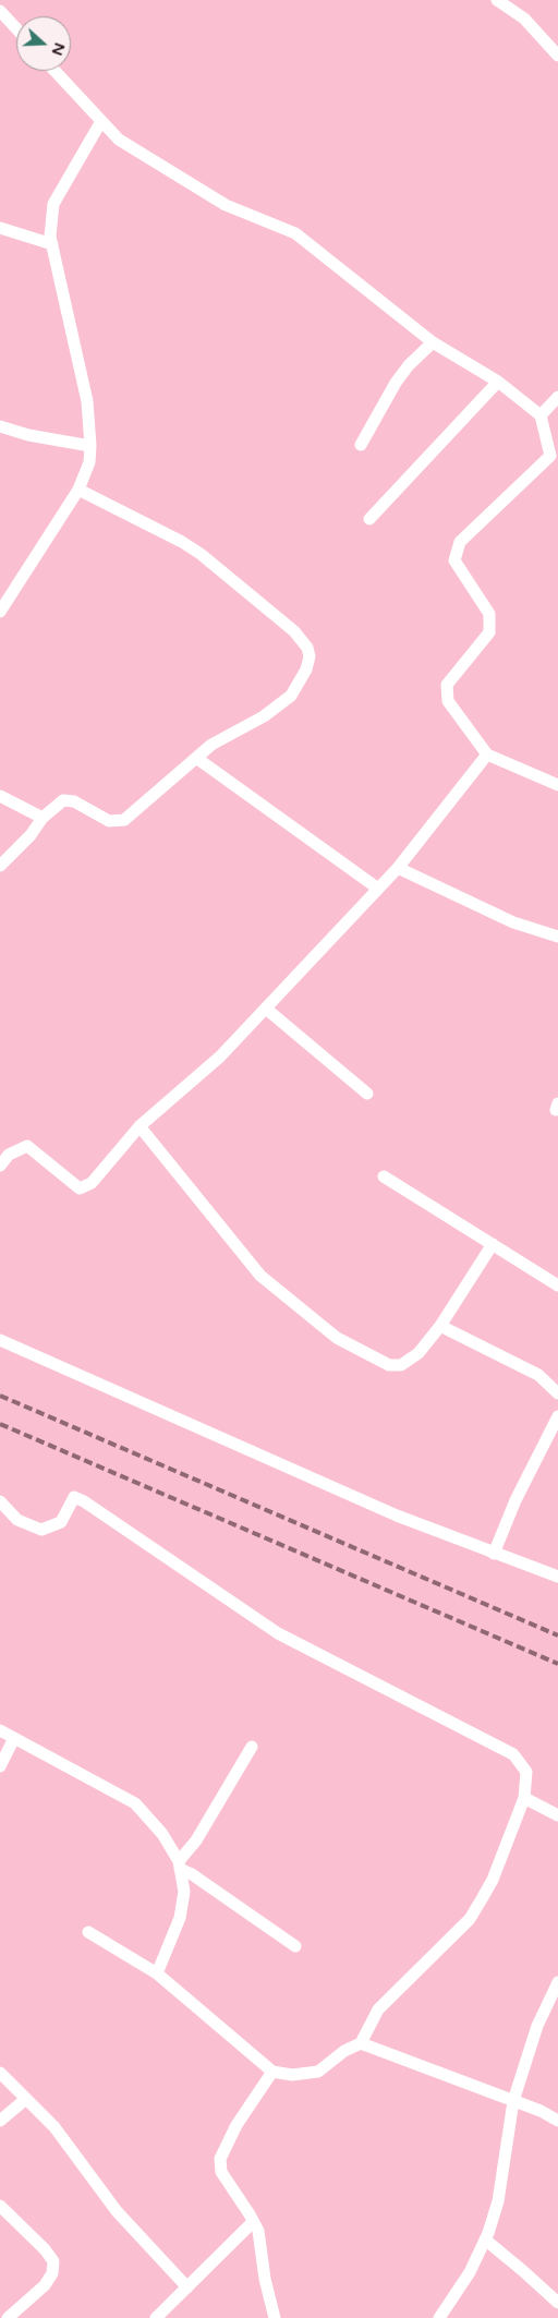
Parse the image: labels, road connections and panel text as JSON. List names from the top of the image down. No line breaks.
{"north":"right"}
